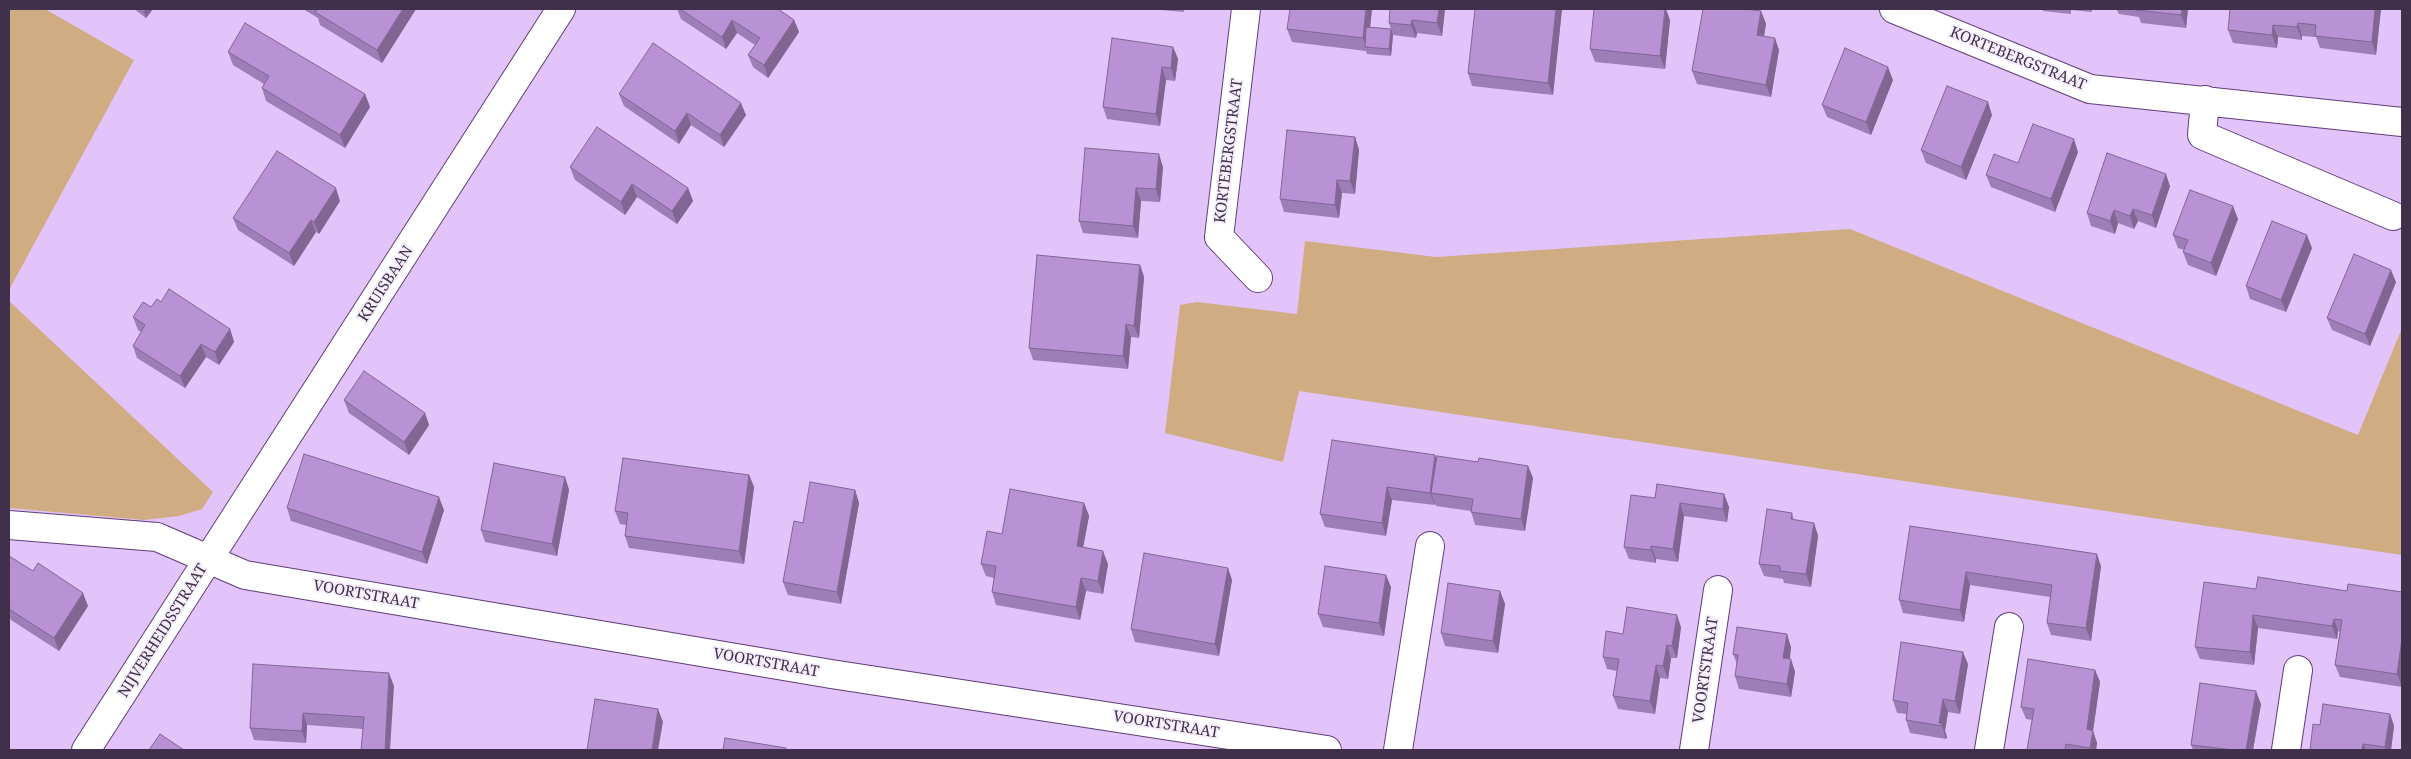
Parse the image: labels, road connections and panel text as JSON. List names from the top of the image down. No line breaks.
{"streets":{"street":["KORTEBERGSTRAAT","KRUISBAAN","VOORTSTRAAT","NIJVERHEIDSSTRAAT"]},"crossings":[["KRUISBAAN","VOORTSTRAAT"],["KRUISBAAN","NIJVERHEIDSSTRAAT"],["VOORTSTRAAT","NIJVERHEIDSSTRAAT"]]}
